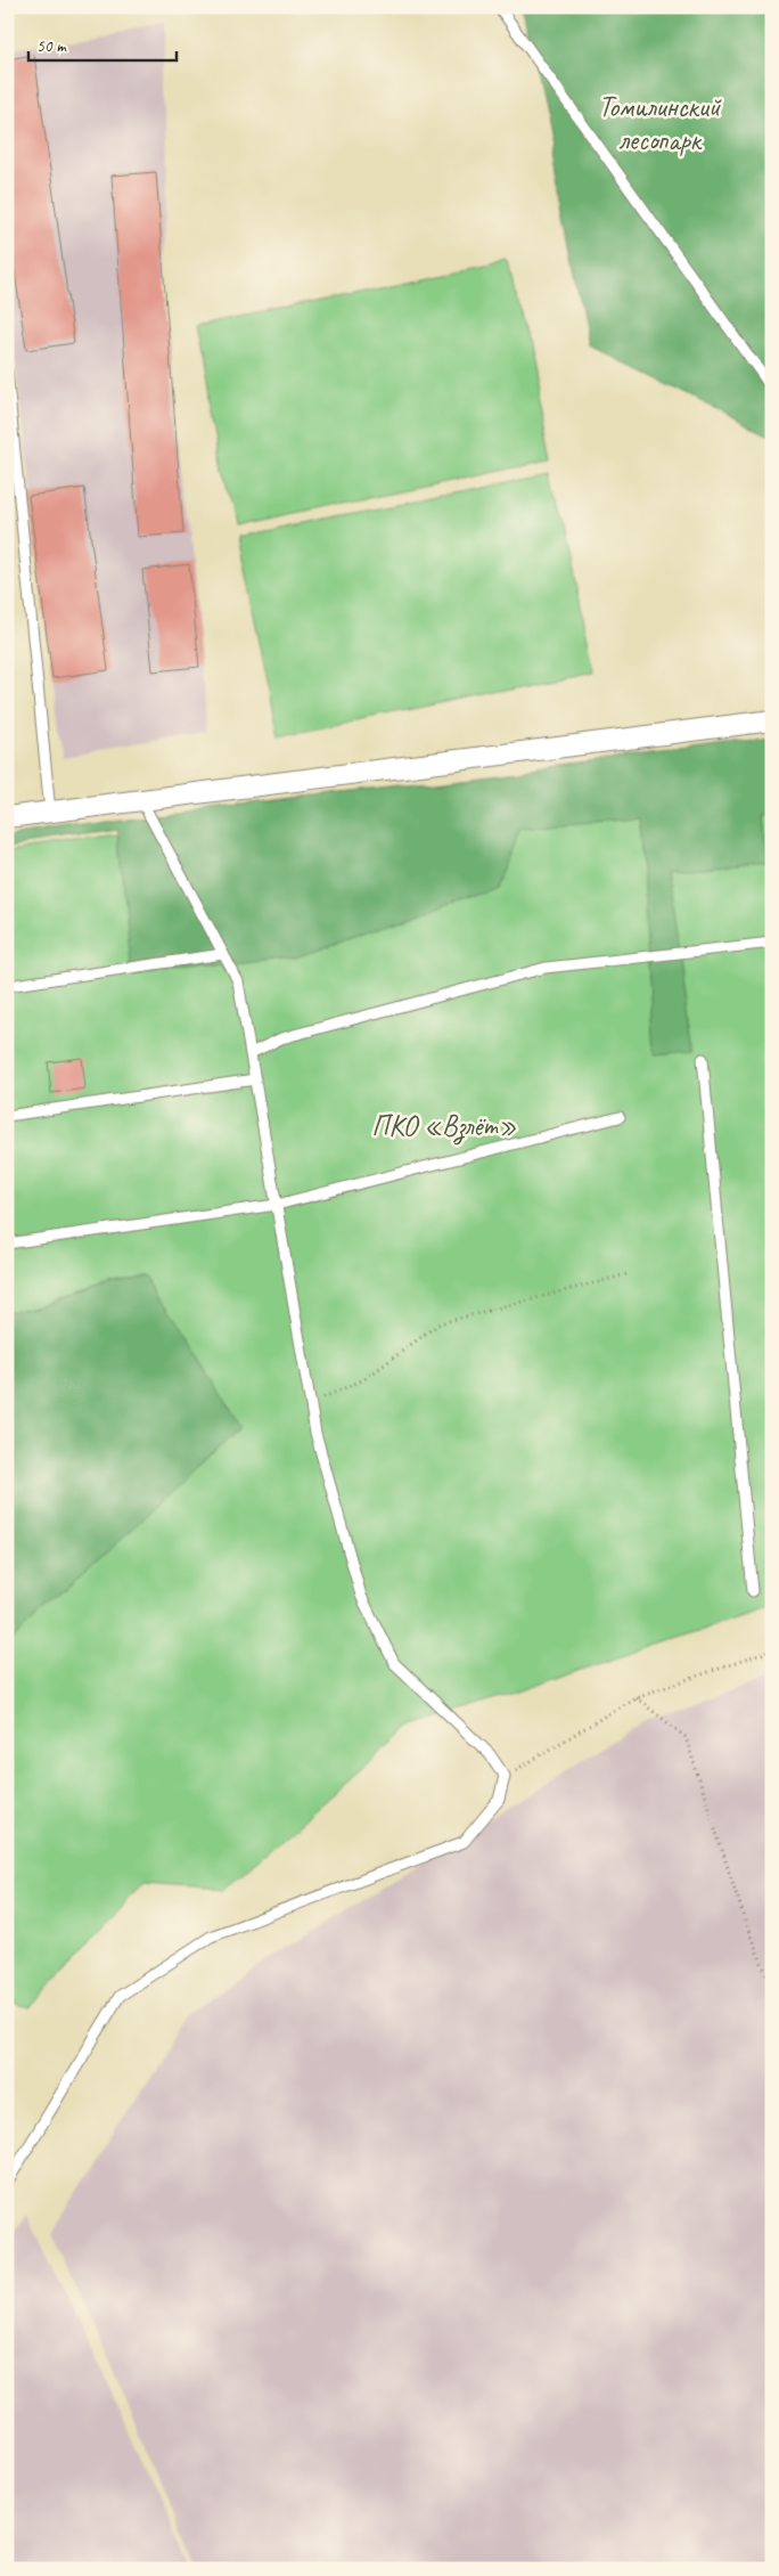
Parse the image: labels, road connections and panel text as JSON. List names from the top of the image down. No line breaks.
{"parks":["Томилинский лесопарк","ПКО «Взлёт»"],"scale_bar":"50 m"}
